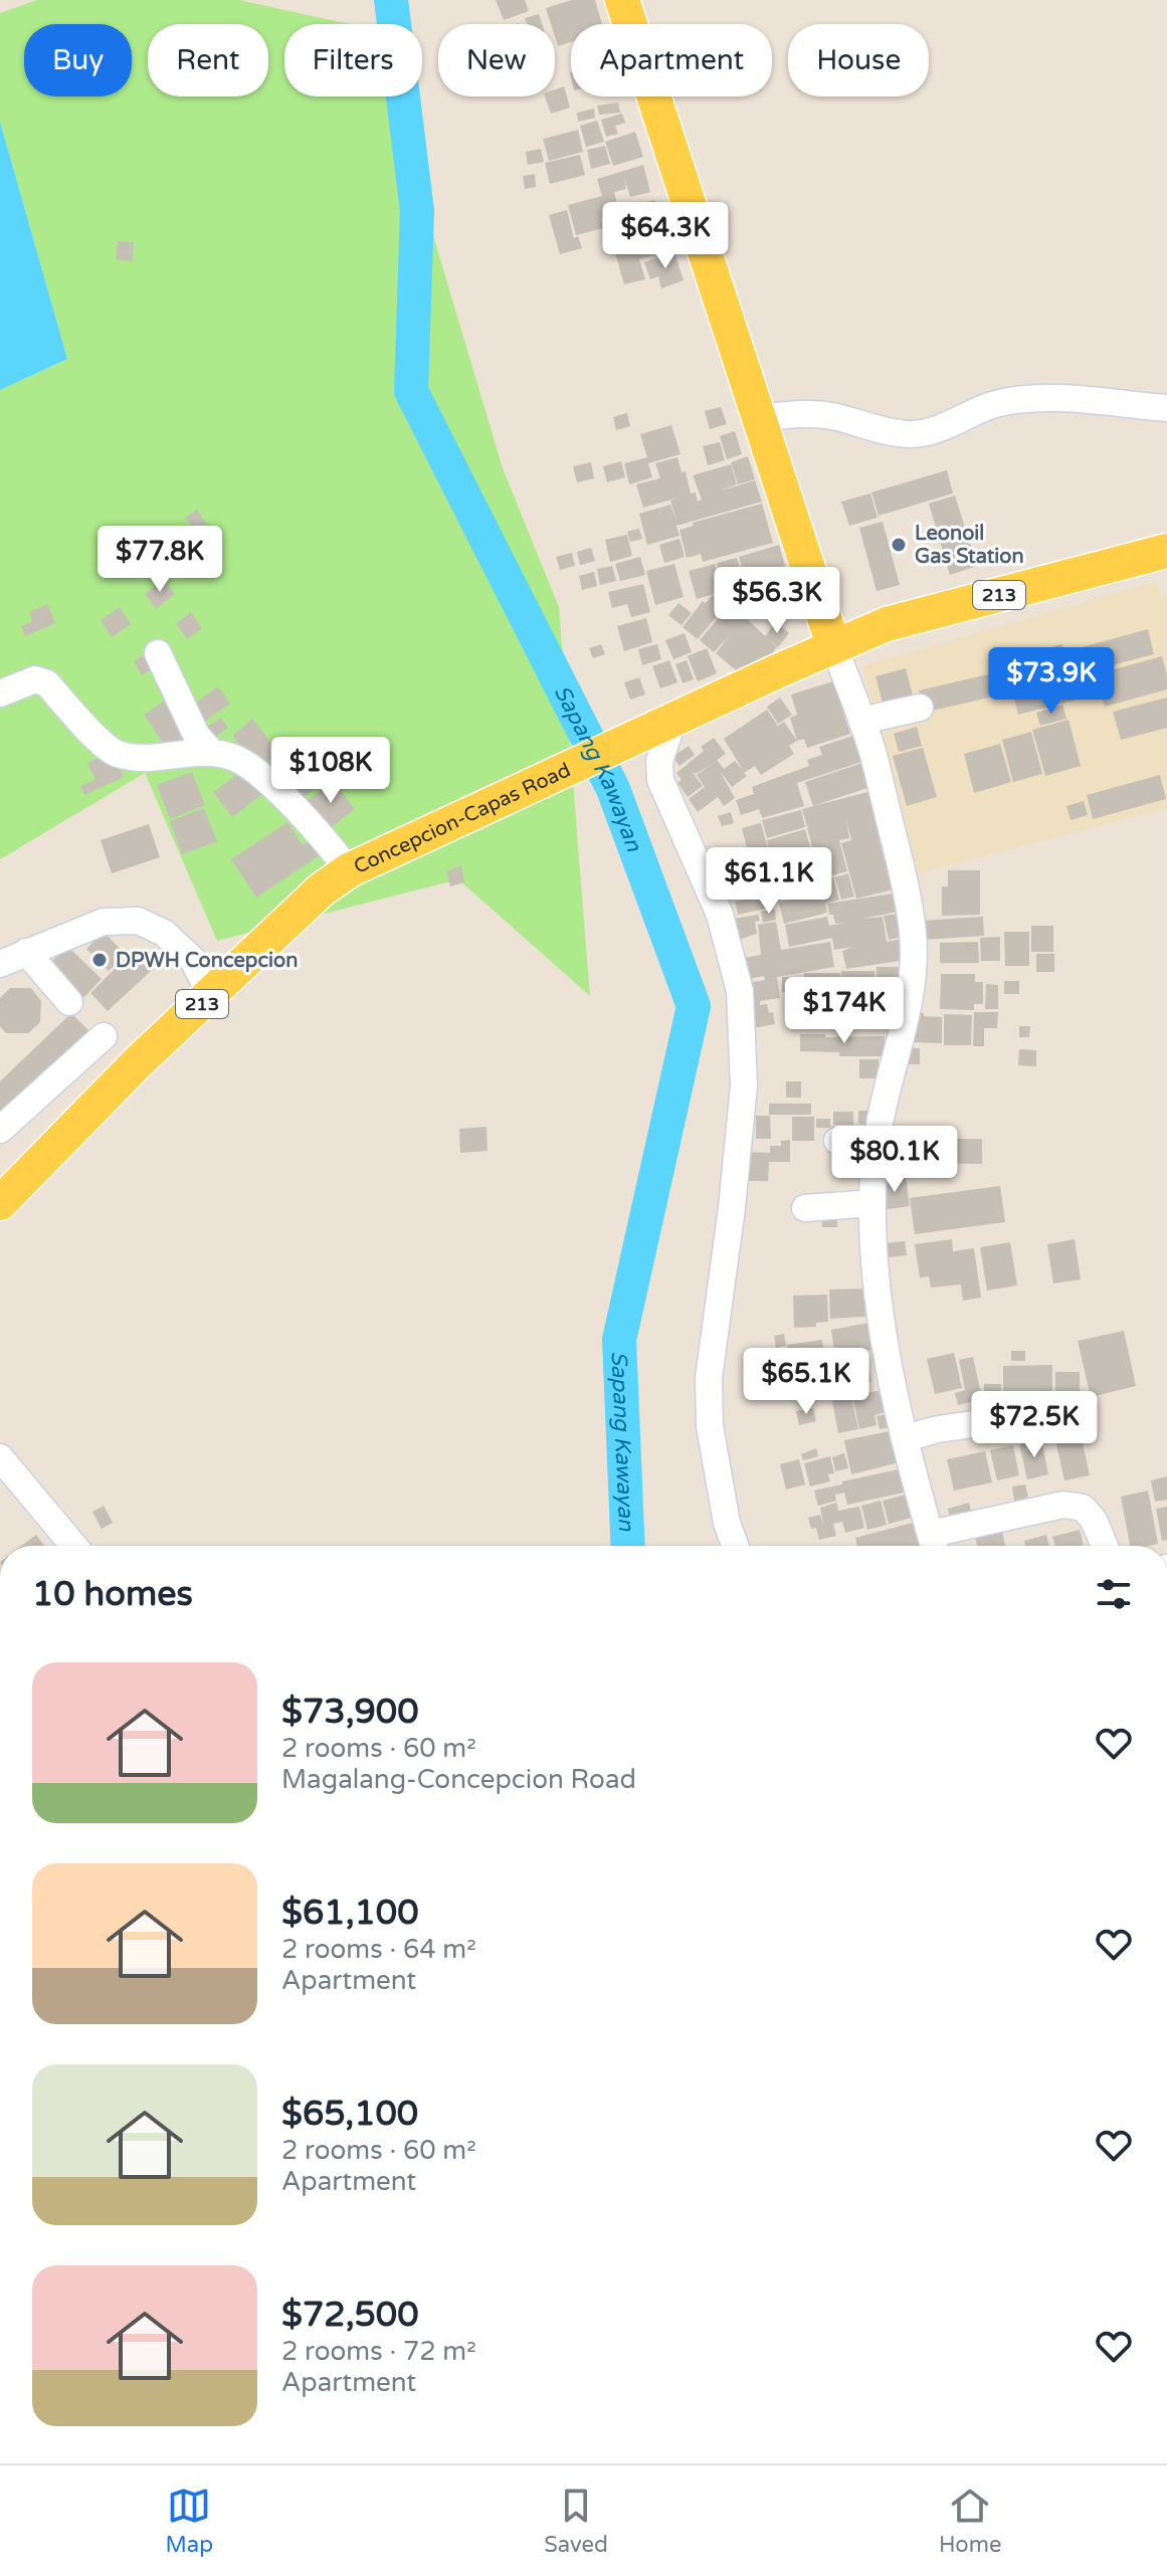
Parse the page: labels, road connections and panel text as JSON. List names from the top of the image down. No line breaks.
{"streets":{"main road":["213","Concepcion-Capas Road"]},"crossings":[["213","Concepcion-Capas Road"]],"water":["Sapang Kawayan"],"places":["Leonoil Gas Station","DPWH Concepcion"],"page":{"chip":["Buy","Rent","Filters","New","Apartment","House"],"price":["$64.3K","$77.8K","$56.3K","$73.9K","$108K","$61.1K","$174K","$80.1K","$65.1K","$72.5K"],"heading":"10 homes","list":[{"name":"$73,900","note":"2 rooms · 60 m² · Magalang-Concepcion Road"},{"name":"$61,100","note":"2 rooms · 64 m² · Apartment"},{"name":"$65,100","note":"2 rooms · 60 m² · Apartment"},{"name":"$72,500","note":"2 rooms · 72 m² · Apartment"}],"tabs":["Map","Saved","Home"]}}
